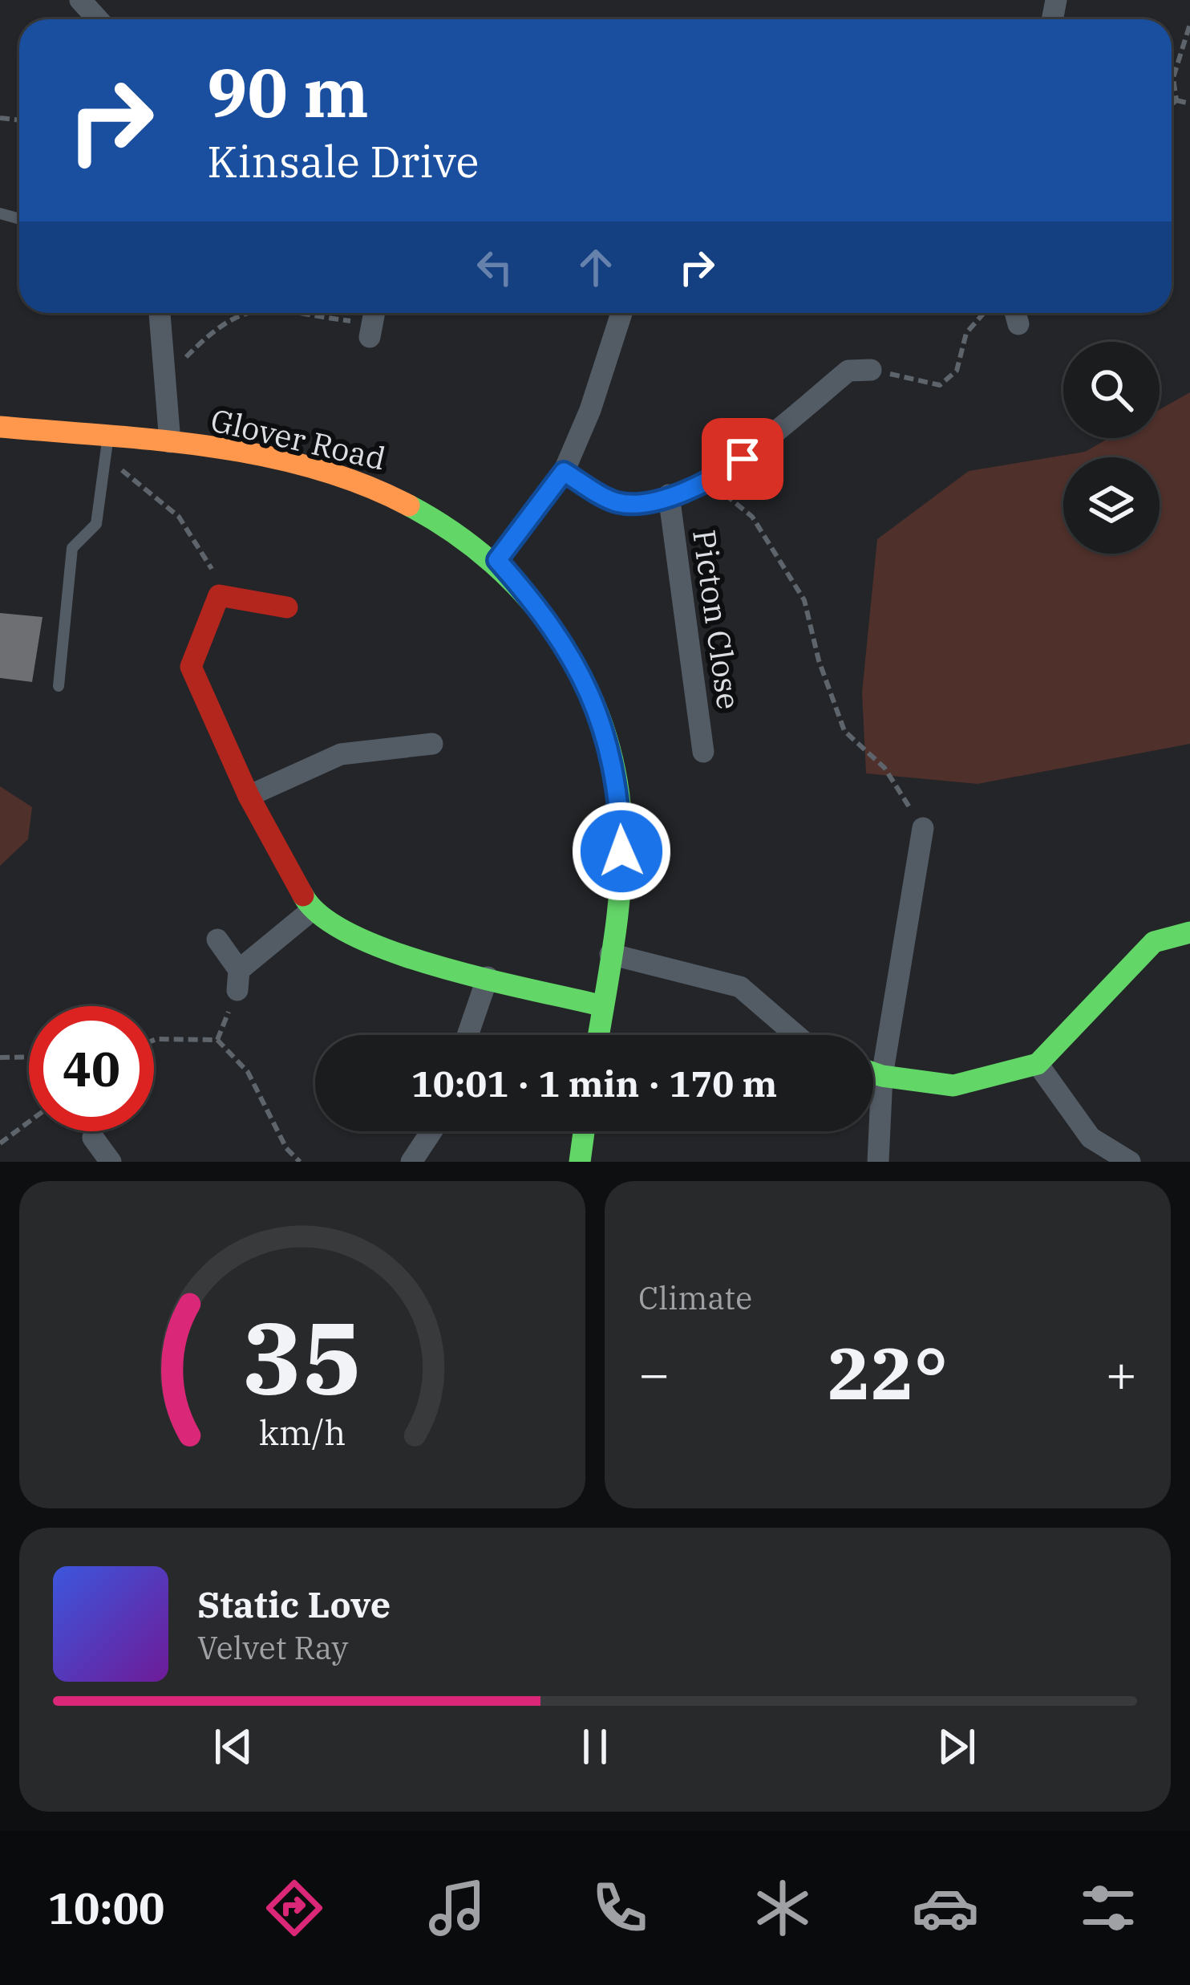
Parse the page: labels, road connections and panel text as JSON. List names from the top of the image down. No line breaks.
{"streets":{"street":["Glover Road","Picton Close"]},"page":{"turn":["90 m","Kinsale Drive"],"limit":"40","trip":"10:01 · 1 min · 170 m","tile":"Climate","heat":["−","22°","+"],"song":["Static Love","Velvet Ray"],"tabs":"10:00","gauge":["35","km/h"]}}
